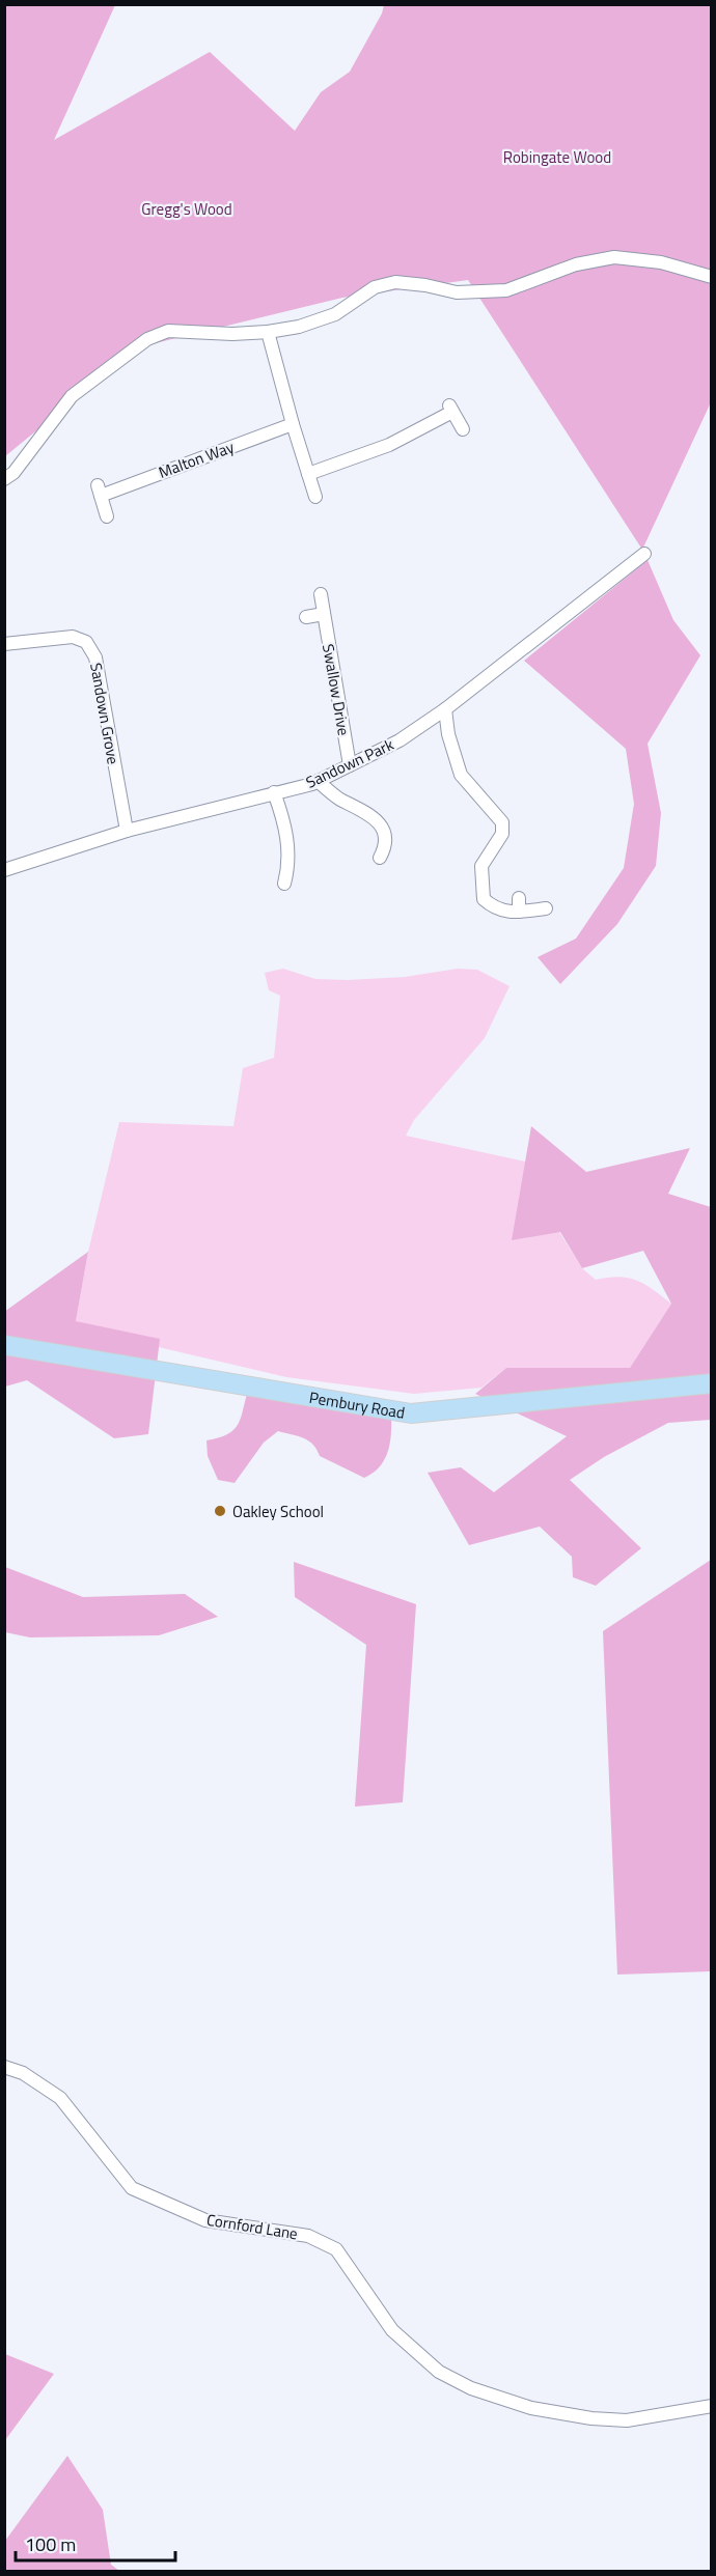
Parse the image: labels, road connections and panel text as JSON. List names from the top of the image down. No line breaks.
{"streets":{"main road":["Pembury Road"],"street":["Malton Way","Swallow Drive","Sandown Grove","Sandown Park","Cornford Lane"]},"crossings":[["Swallow Drive","Sandown Park"],["Sandown Grove","Sandown Park"]],"parks":["Robingate Wood","Gregg's Wood"],"places":["Oakley School"],"scale_bar":"100 m"}
